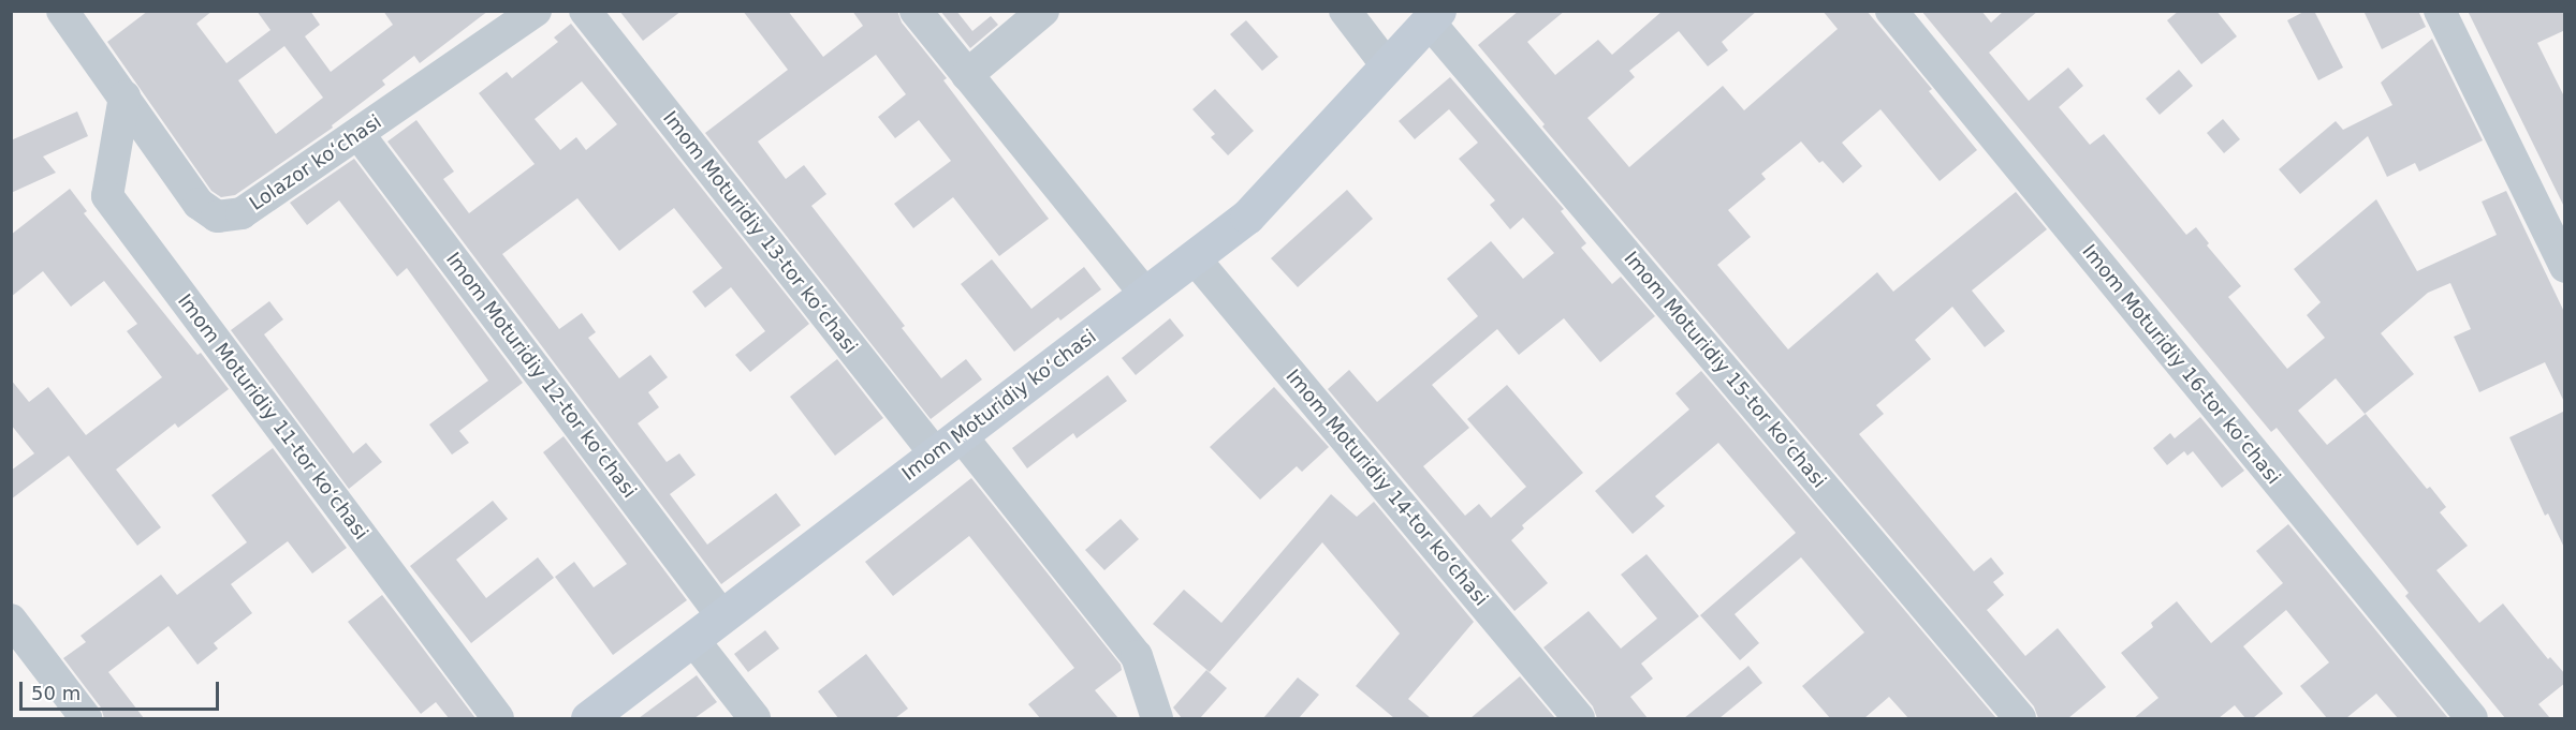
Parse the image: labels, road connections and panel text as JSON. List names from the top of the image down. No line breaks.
{"streets":{"street":["Lolazor ko‘chasi","Imom Moturidiy 13-tor koʻchasi","Imom Moturidiy 16-tor koʻchasi","Imom Moturidiy 15-tor koʻchasi","Imom Moturidiy 12-tor koʻchasi","Imom Moturidiy koʻchasi","Imom Moturidiy 11-tor koʻchasi","Imom Moturidiy 14-tor koʻchasi"]},"crossings":[["Lolazor ko‘chasi","Imom Moturidiy 12-tor koʻchasi"],["Lolazor ko‘chasi","Imom Moturidiy 11-tor koʻchasi"],["Imom Moturidiy 13-tor koʻchasi","Imom Moturidiy koʻchasi"],["Imom Moturidiy 15-tor koʻchasi","Imom Moturidiy koʻchasi"],["Imom Moturidiy 12-tor koʻchasi","Imom Moturidiy koʻchasi"],["Imom Moturidiy koʻchasi","Imom Moturidiy 14-tor koʻchasi"]],"scale_bar":"50 m"}
